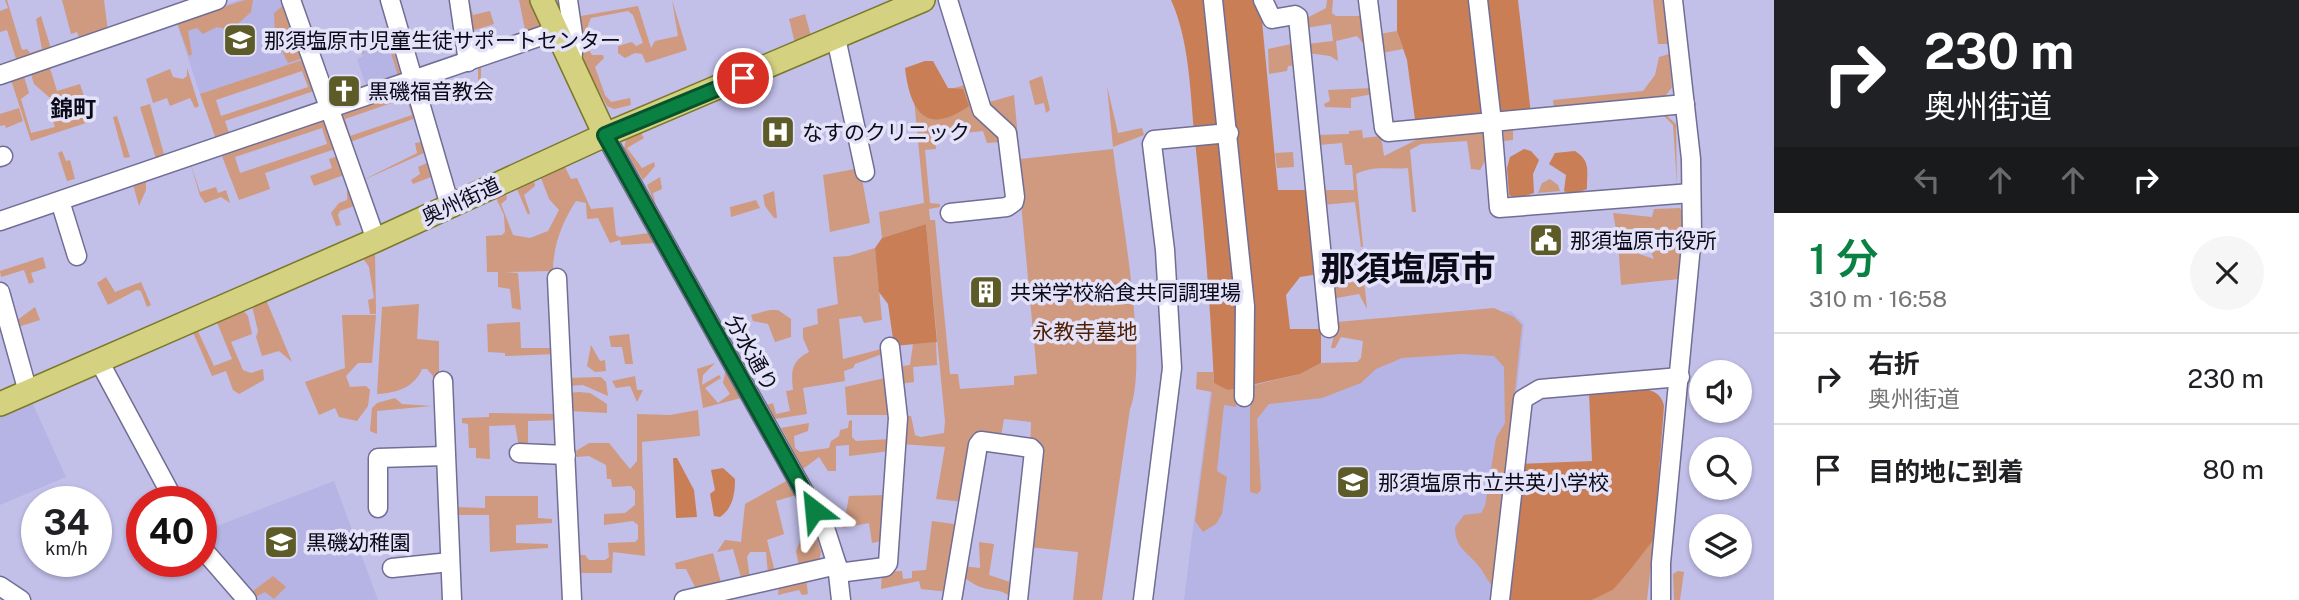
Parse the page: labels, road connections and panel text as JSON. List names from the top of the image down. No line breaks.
{"streets":{"main road":["奥州街道"],"street":["分水通り"]},"crossings":[["奥州街道","分水通り"]],"districts":["錦町","那須塩原市"],"parks":["永教寺墓地"],"places":{"school or university":["那須塩原市児童生徒サポートセンター","那須塩原市立共英小学校","黒磯幼稚園"],"church":["黒磯福音教会"],"hospital":["なすのクリニック"],"public building":["那須塩原市役所"],"building":["共栄学校給食共同調理場"]},"page":{"turn":["230 m","奥州街道"],"heading":["1 分","310 m · 16:58"],"list":[{"name":"右折","note":"奥州街道","value":"230 m"},{"name":"目的地に到着","value":"80 m"}],"speed":"34 km/h","limit":"40"}}
